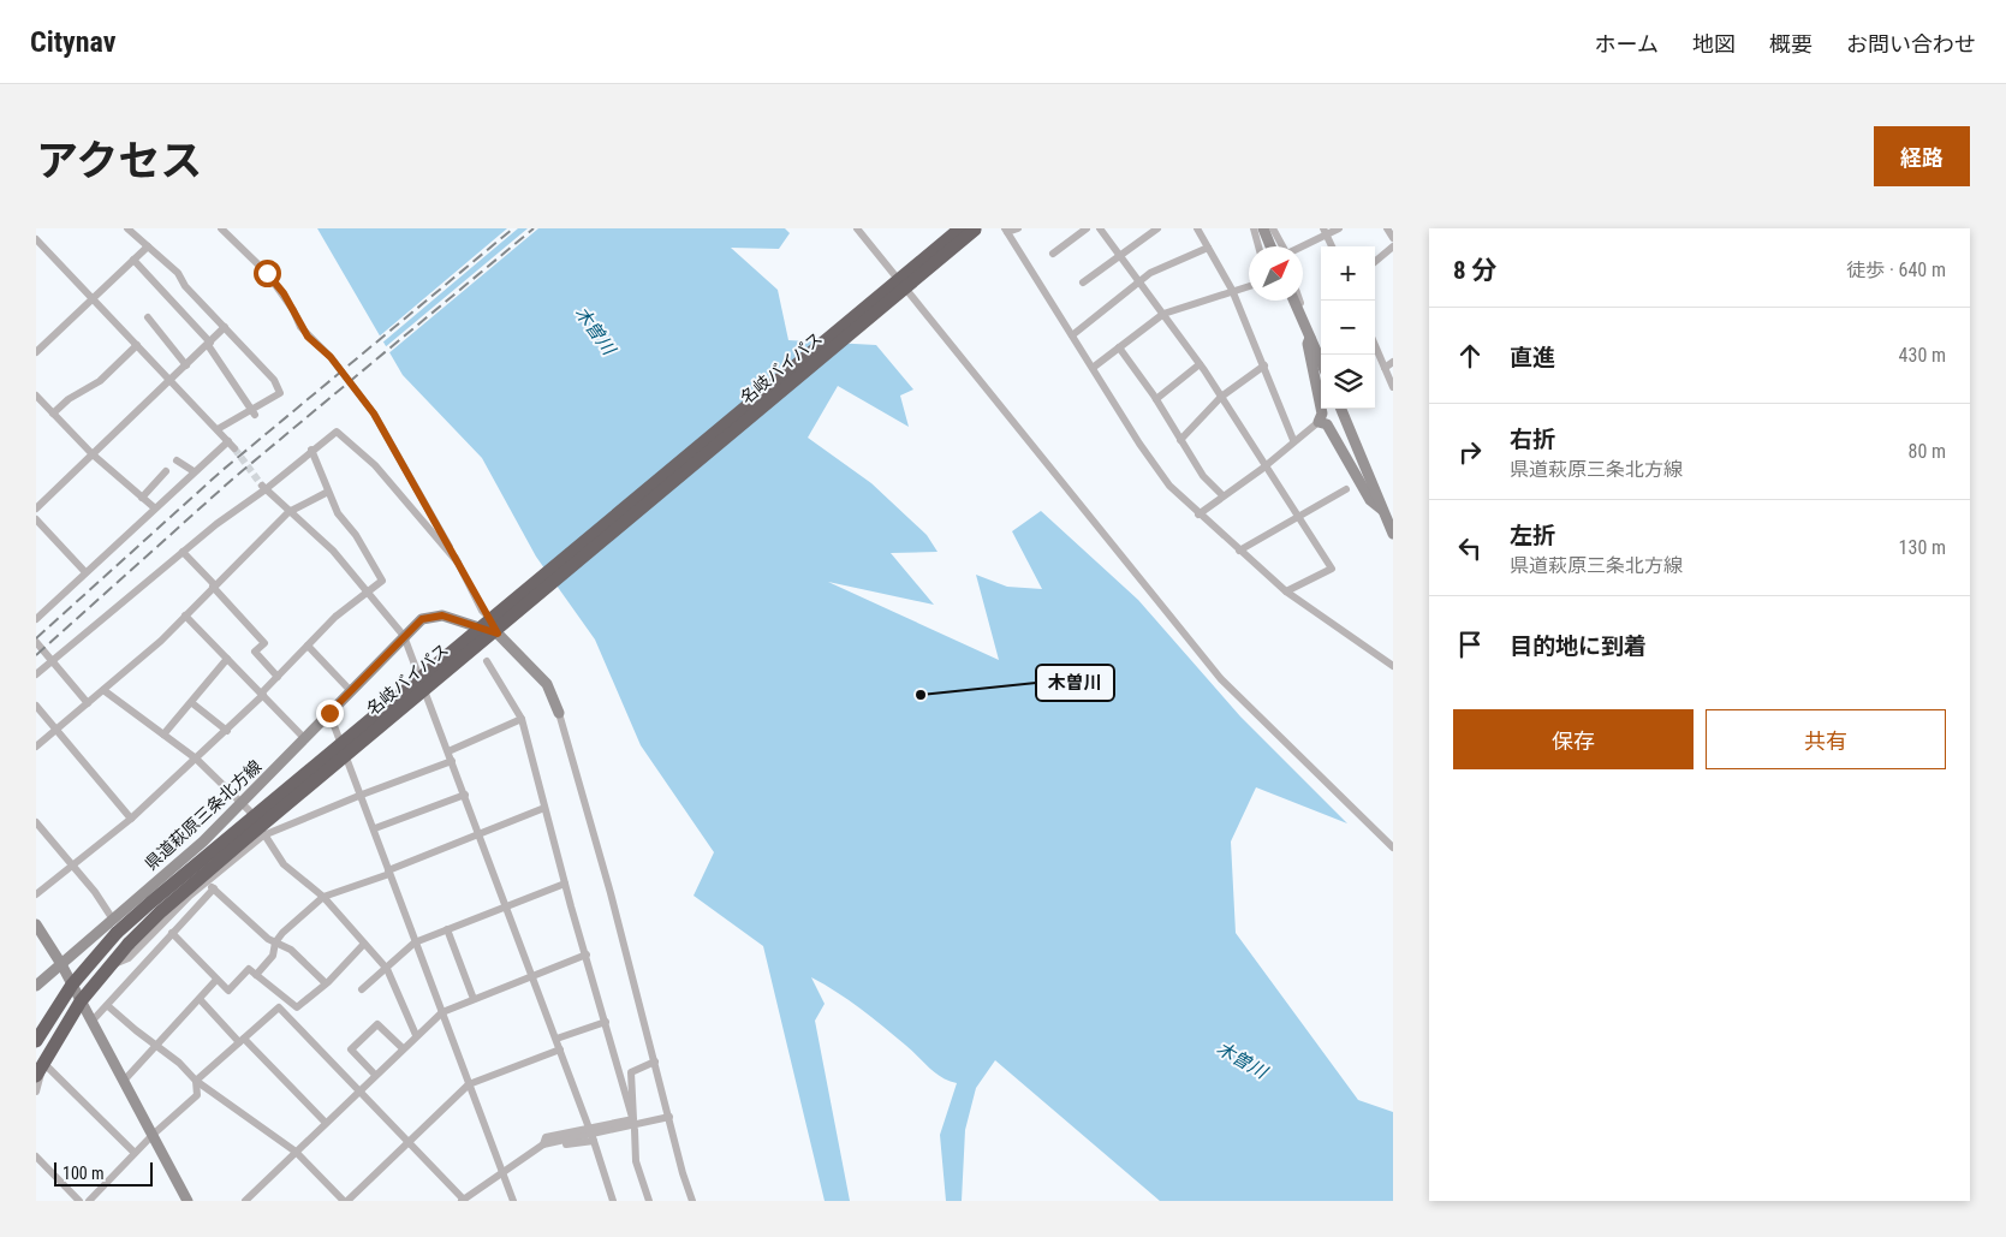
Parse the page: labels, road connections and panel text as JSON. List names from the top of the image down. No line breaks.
{"streets":{"highway":["名岐バイパス"],"main road":["県道萩原三条北方線"]},"water":["木曽川"],"places":["木曽川"],"scale_bar":"100 m","north":"top right","page":{"header":"Citynav","nav":["ホーム","地図","概要","お問い合わせ"],"title":"アクセス","buttons":["経路",["保存","共有"]],"heading":["8 分","徒歩 · 640 m"],"map_buttons":["+","−"],"list":[["直進","430 m"],["右折","県道萩原三条北方線","80 m"],["左折","県道萩原三条北方線","130 m"],"目的地に到着"],"scale":"100 m"}}
